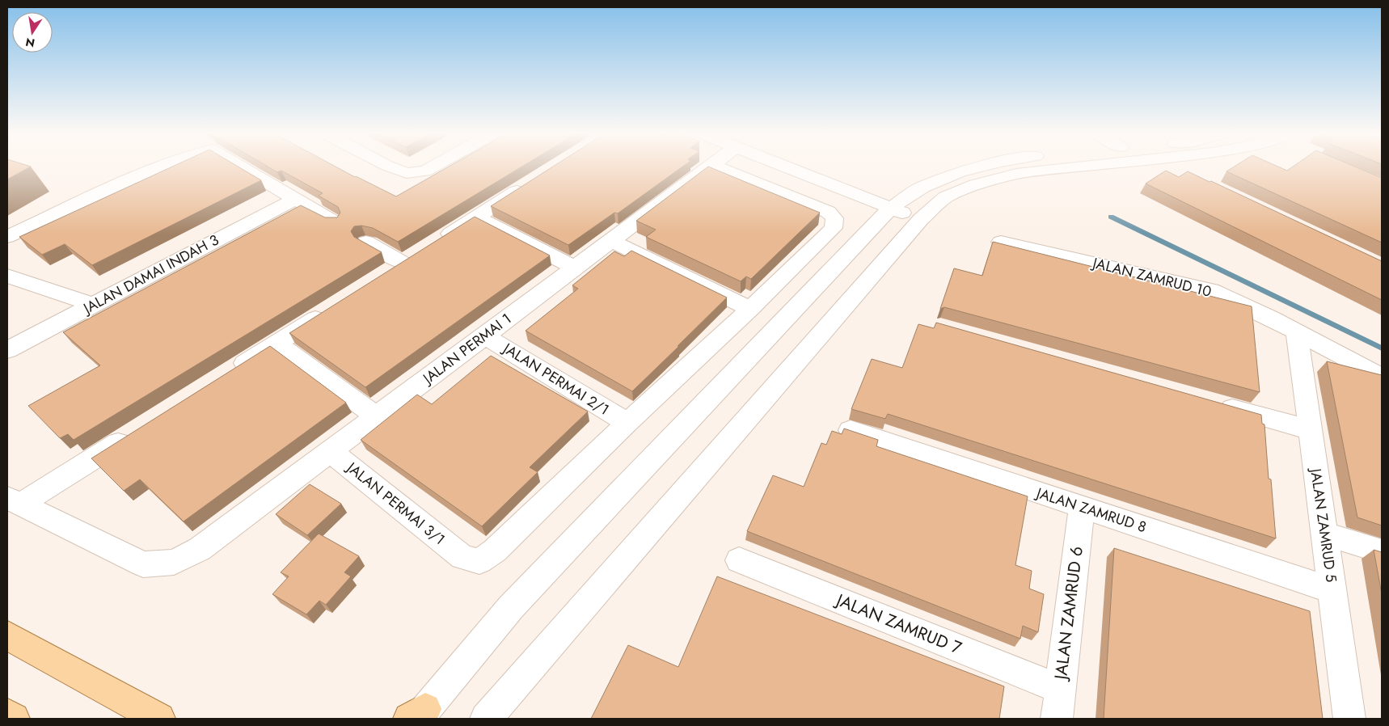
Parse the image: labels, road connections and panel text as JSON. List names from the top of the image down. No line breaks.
{"streets":{"street":["JALAN DAMAI INDAH 3","JALAN ZAMRUD 10","JALAN PERMAI 1","JALAN PERMAI 2/1","JALAN PERMAI 3/1","JALAN ZAMRUD 8","JALAN ZAMRUD 5","JALAN ZAMRUD 6","JALAN ZAMRUD 7"]},"crossings":[["JALAN ZAMRUD 10","JALAN ZAMRUD 5"],["JALAN PERMAI 1","JALAN PERMAI 2/1"],["JALAN PERMAI 1","JALAN PERMAI 3/1"],["JALAN PERMAI 2/1","JALAN PERMAI 3/1"],["JALAN ZAMRUD 8","JALAN ZAMRUD 5"],["JALAN ZAMRUD 8","JALAN ZAMRUD 6"],["JALAN ZAMRUD 6","JALAN ZAMRUD 7"]],"north":"bottom"}
